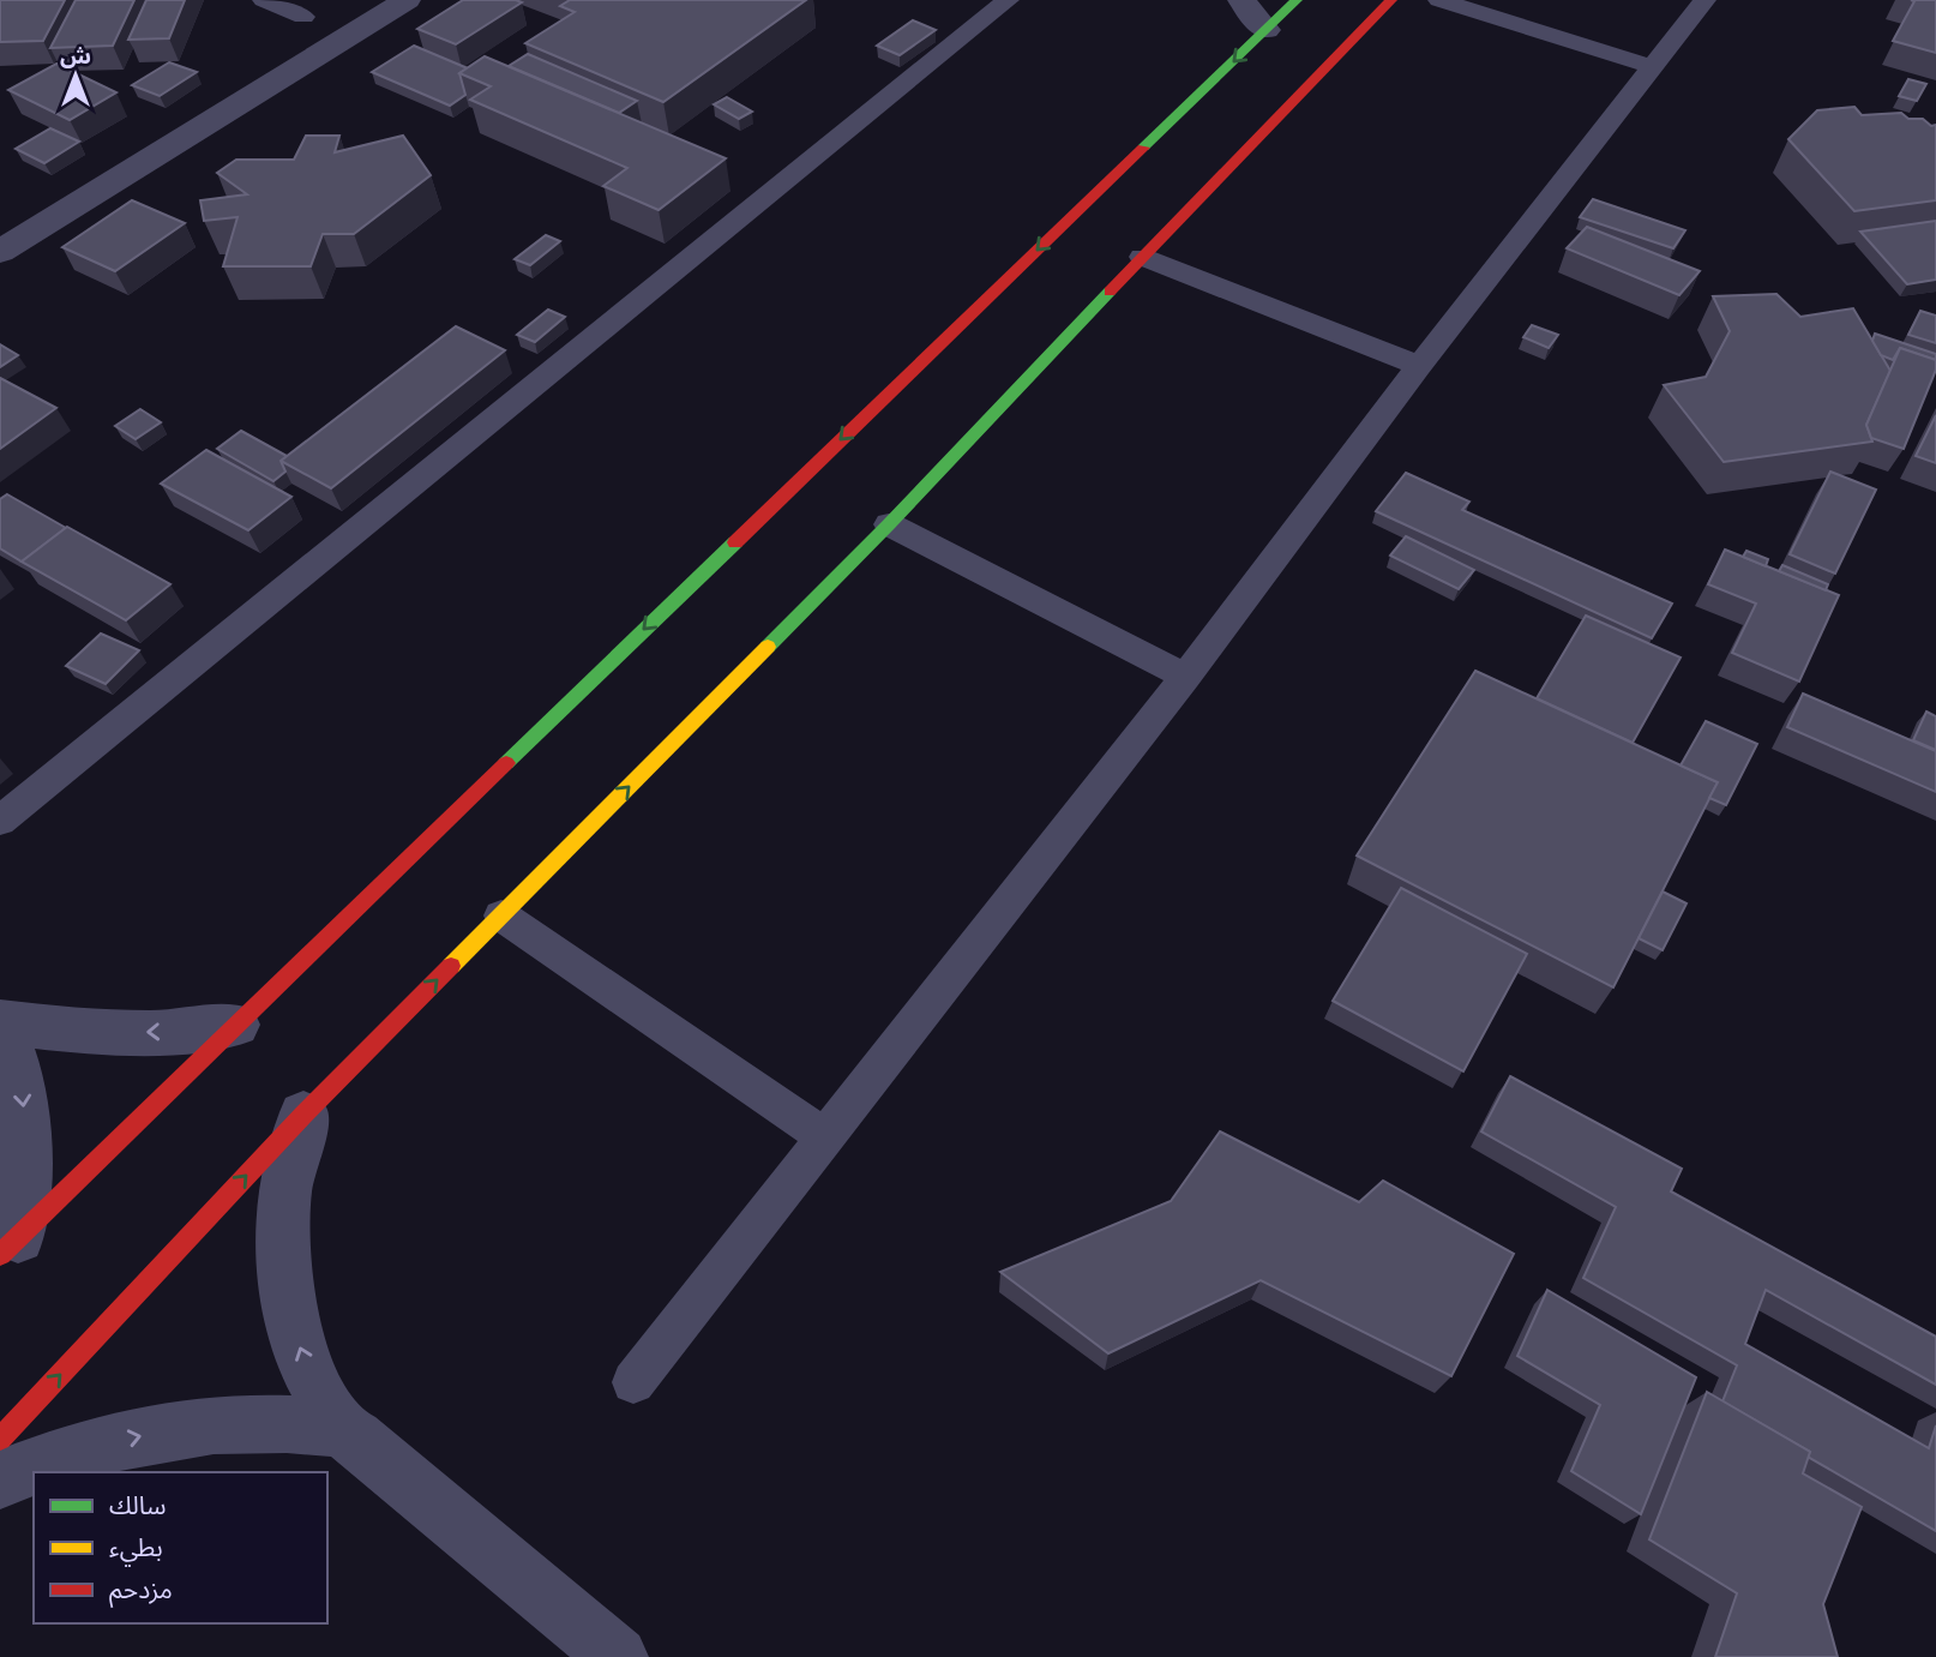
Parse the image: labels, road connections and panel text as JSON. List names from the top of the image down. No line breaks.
{"legend":["سالك","بطيء","مزدحم"],"north":"top"}
